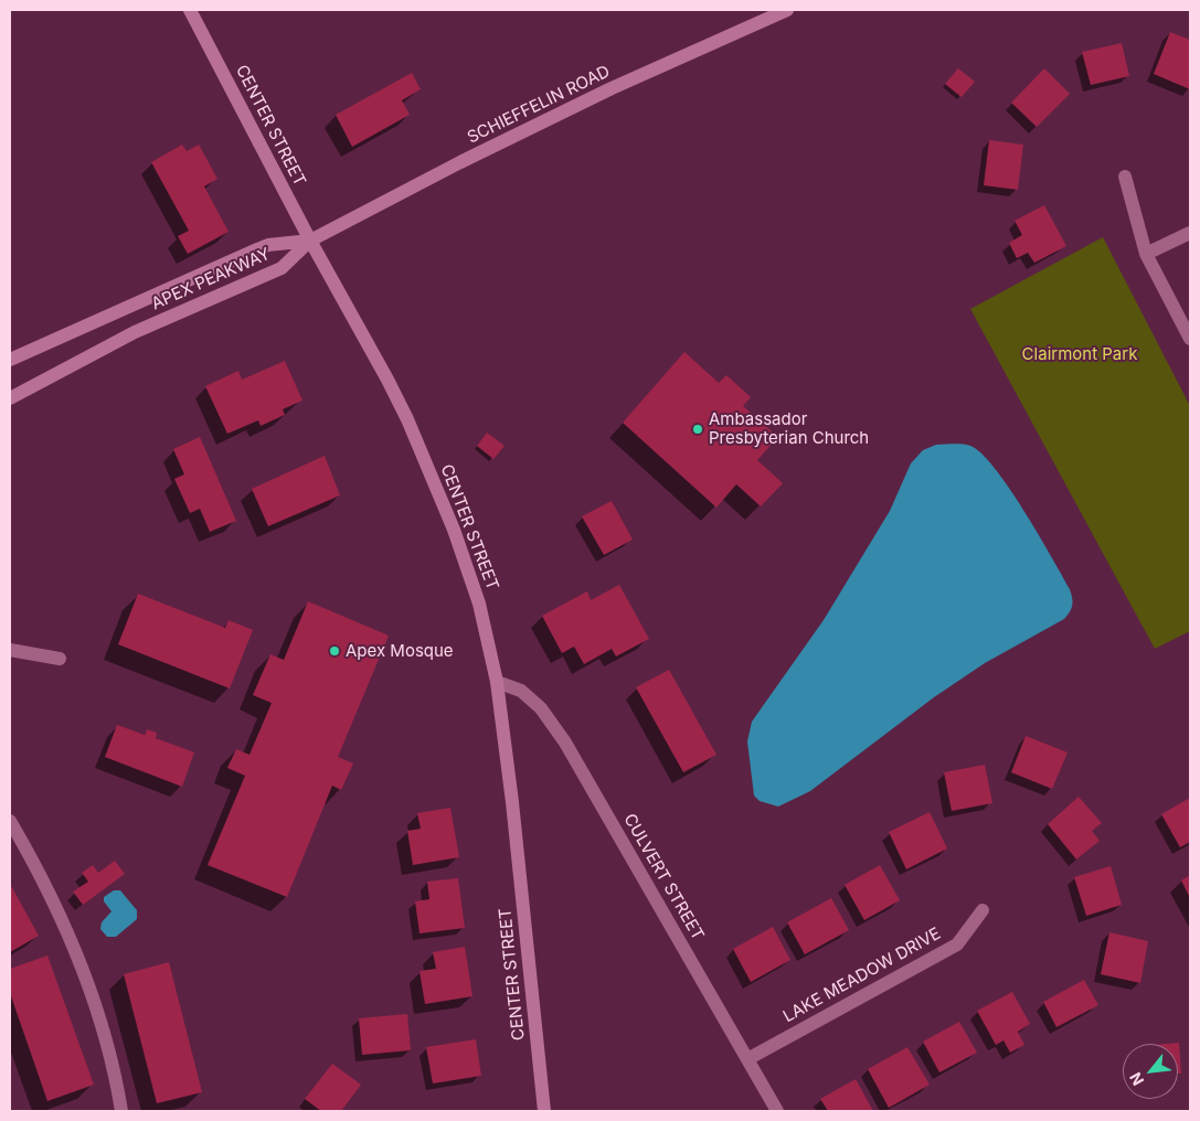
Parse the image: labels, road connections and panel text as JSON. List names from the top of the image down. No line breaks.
{"streets":{"main road":["SCHIEFFELIN ROAD","CENTER STREET","APEX PEAKWAY"],"street":["CULVERT STREET","LAKE MEADOW DRIVE"]},"crossings":[["SCHIEFFELIN ROAD","CENTER STREET"],["SCHIEFFELIN ROAD","APEX PEAKWAY"],["CENTER STREET","APEX PEAKWAY"],["CENTER STREET","CULVERT STREET"],["CULVERT STREET","LAKE MEADOW DRIVE"]],"parks":["Clairmont Park"],"places":["Ambassador Presbyterian Church","Apex Mosque"],"north":"bottom left"}
